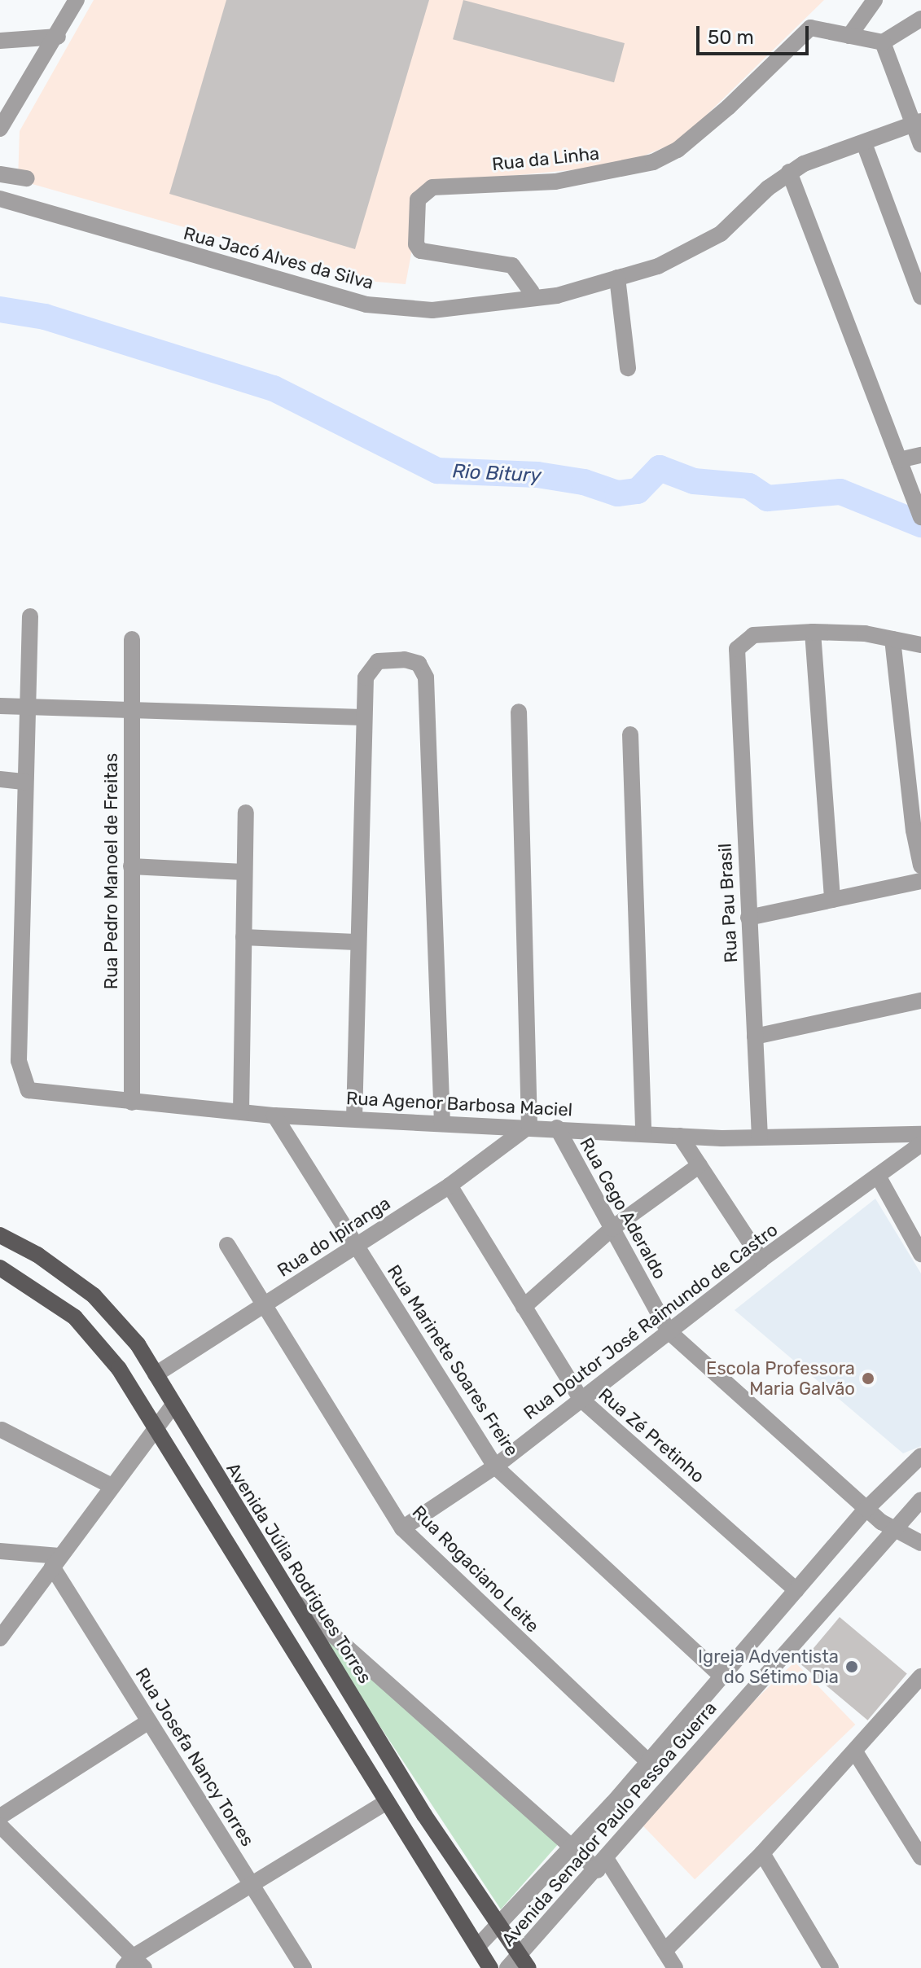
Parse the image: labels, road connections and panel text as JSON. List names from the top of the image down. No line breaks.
{"streets":{"main road":["Avenida Júlia Rodrigues Torres"],"street":["Rua da Linha","Rua Jacó Alves da Silva","Rua Pedro Manoel de Freitas","Rua Pau Brasil","Rua Agenor Barbosa Maciel","Rua Cego Aderaldo","Rua do Ipiranga","Rua Doutor José Raimundo de Castro","Rua Marinete Soares Freire","Rua Zé Pretinho","Rua Rogaciano Leite","Rua Josefa Nancy Torres","Avenida Senador Paulo Pessoa Guerra"]},"crossings":[["Rua Pedro Manoel de Freitas","Rua Agenor Barbosa Maciel"],["Rua Pau Brasil","Rua Agenor Barbosa Maciel"],["Rua Agenor Barbosa Maciel","Rua Cego Aderaldo"],["Rua Agenor Barbosa Maciel","Rua do Ipiranga"],["Rua Agenor Barbosa Maciel","Rua Marinete Soares Freire"],["Rua Cego Aderaldo","Rua Doutor José Raimundo de Castro"],["Rua Cego Aderaldo","Avenida Senador Paulo Pessoa Guerra"],["Rua do Ipiranga","Rua Marinete Soares Freire"],["Rua do Ipiranga","Rua Zé Pretinho"],["Rua do Ipiranga","Rua Rogaciano Leite"],["Rua do Ipiranga","Avenida Júlia Rodrigues Torres"],["Rua Doutor José Raimundo de Castro","Rua Marinete Soares Freire"],["Rua Doutor José Raimundo de Castro","Rua Zé Pretinho"],["Rua Doutor José Raimundo de Castro","Rua Rogaciano Leite"],["Rua Marinete Soares Freire","Avenida Senador Paulo Pessoa Guerra"],["Rua Zé Pretinho","Avenida Senador Paulo Pessoa Guerra"],["Rua Rogaciano Leite","Avenida Senador Paulo Pessoa Guerra"],["Avenida Júlia Rodrigues Torres","Avenida Senador Paulo Pessoa Guerra"]],"water":["Rio Bitury"],"places":["Escola Professora Maria Galvão","Igreja Adventista do Sétimo Dia"],"scale_bar":"50 m"}
